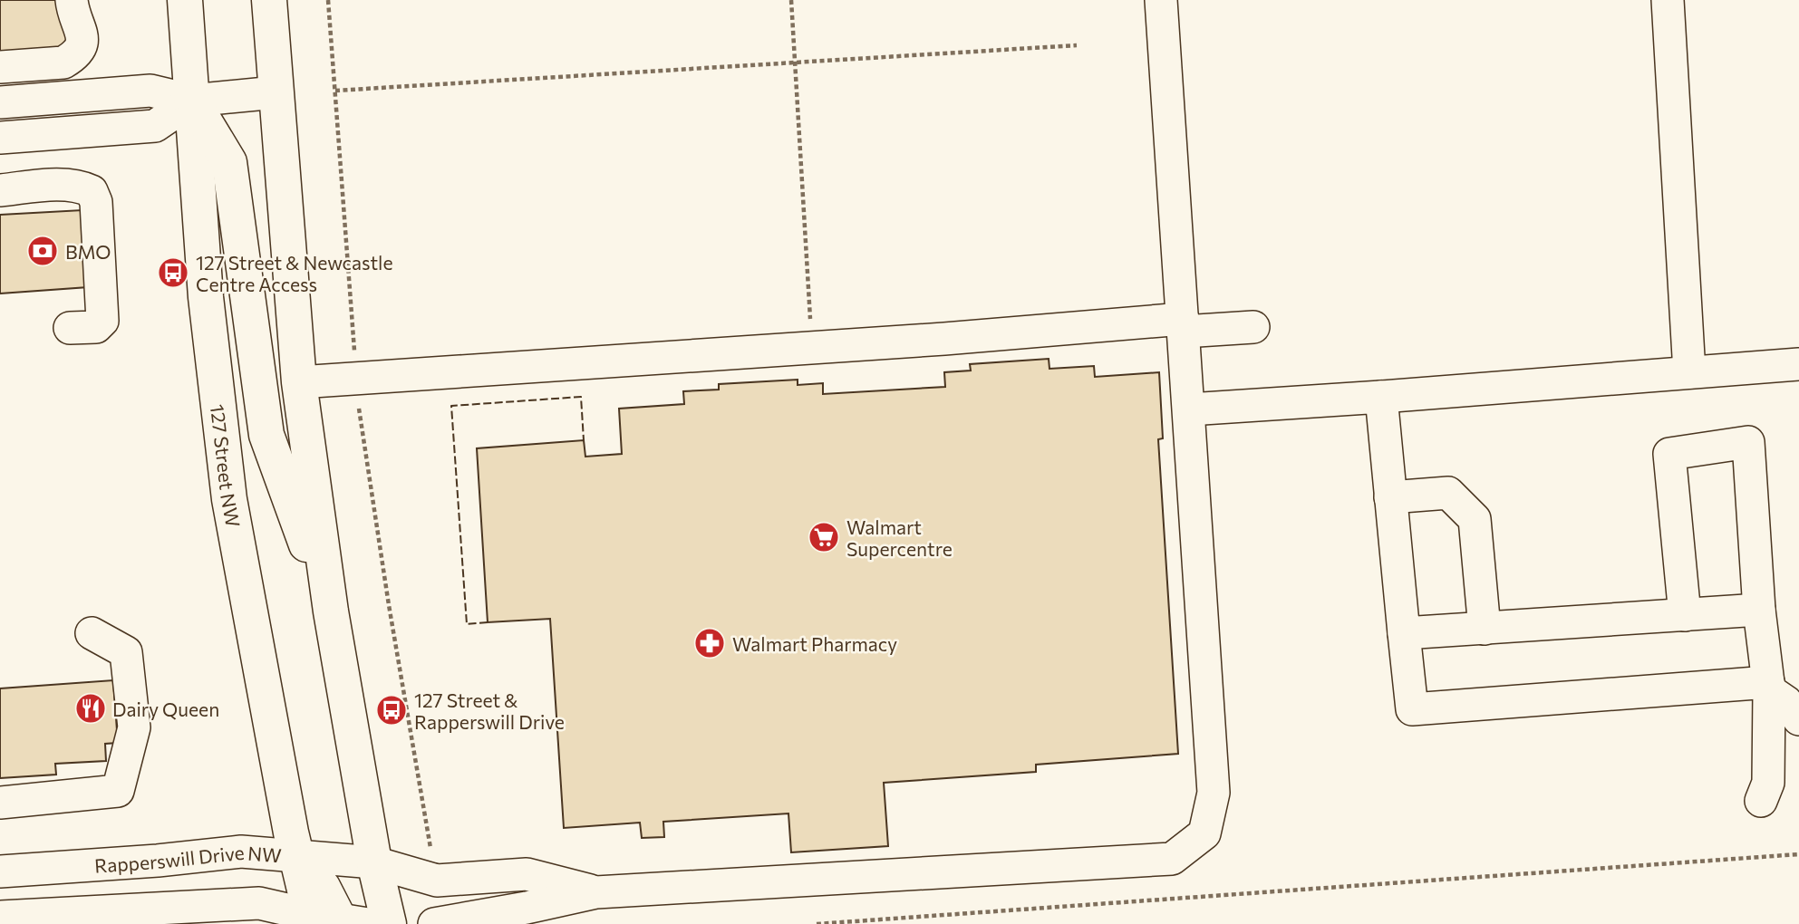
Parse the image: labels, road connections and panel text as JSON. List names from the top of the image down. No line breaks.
{"streets":{"main road":["127 Street NW"],"street":["Rapperswill Drive NW"]},"crossings":[["127 Street NW","Rapperswill Drive NW"]],"places":{"bank":["BMO"],"bus stop":["127 Street & Newcastle Centre Access","127 Street & Rapperswill Drive"],"supermarket":["Walmart Supercentre"],"pharmacy":["Walmart Pharmacy"],"restaurant":["Dairy Queen"]}}
